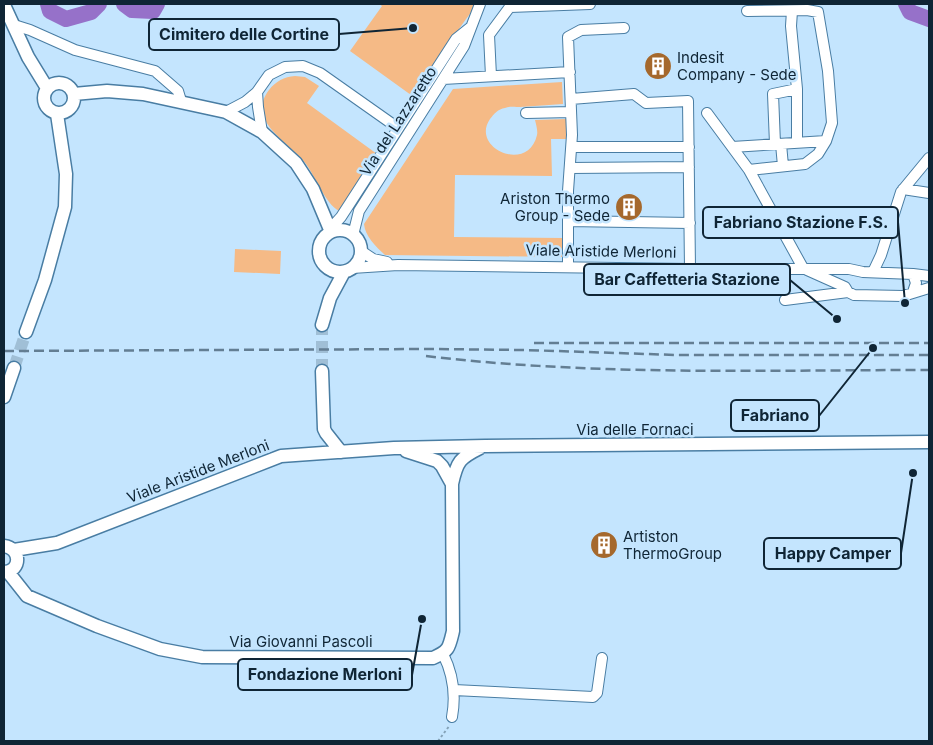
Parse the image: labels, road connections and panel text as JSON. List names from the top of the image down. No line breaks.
{"streets":{"main road":["Viale Aristide Merloni","Via delle Fornaci","Via Giovanni Pascoli"],"street":["Via del Lazzaretto"]},"crossings":[["Via del Lazzaretto","Viale Aristide Merloni"],["Viale Aristide Merloni","Via delle Fornaci"],["Viale Aristide Merloni","Via Giovanni Pascoli"]],"places":{"other":["Cimitero delle Cortine","Fabriano Stazione F.S.","Bar Caffetteria Stazione","Fabriano","Happy Camper","Fondazione Merloni"],"building":["Indesit Company - Sede","Ariston Thermo Group - Sede","Artiston ThermoGroup"]}}
